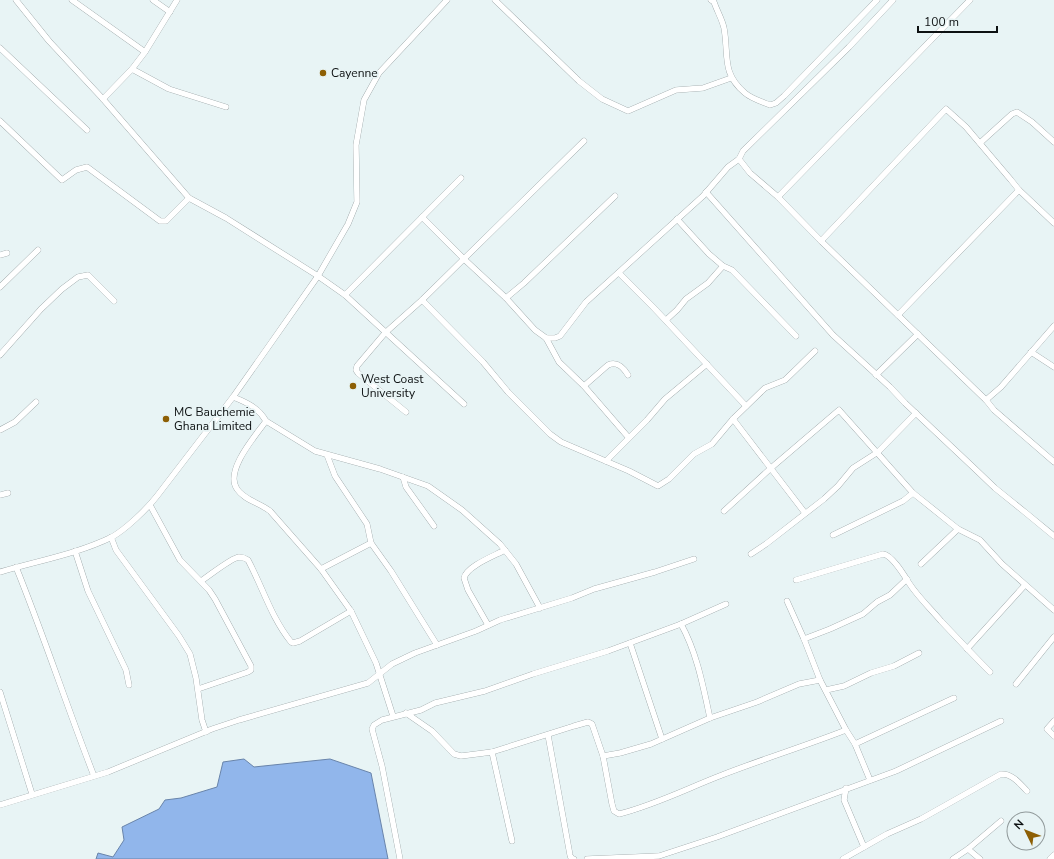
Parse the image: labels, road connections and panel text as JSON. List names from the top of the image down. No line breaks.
{"places":["Cayenne","West Coast University","MC Bauchemie Ghana Limited"],"scale_bar":"100 m","north":"top left"}
